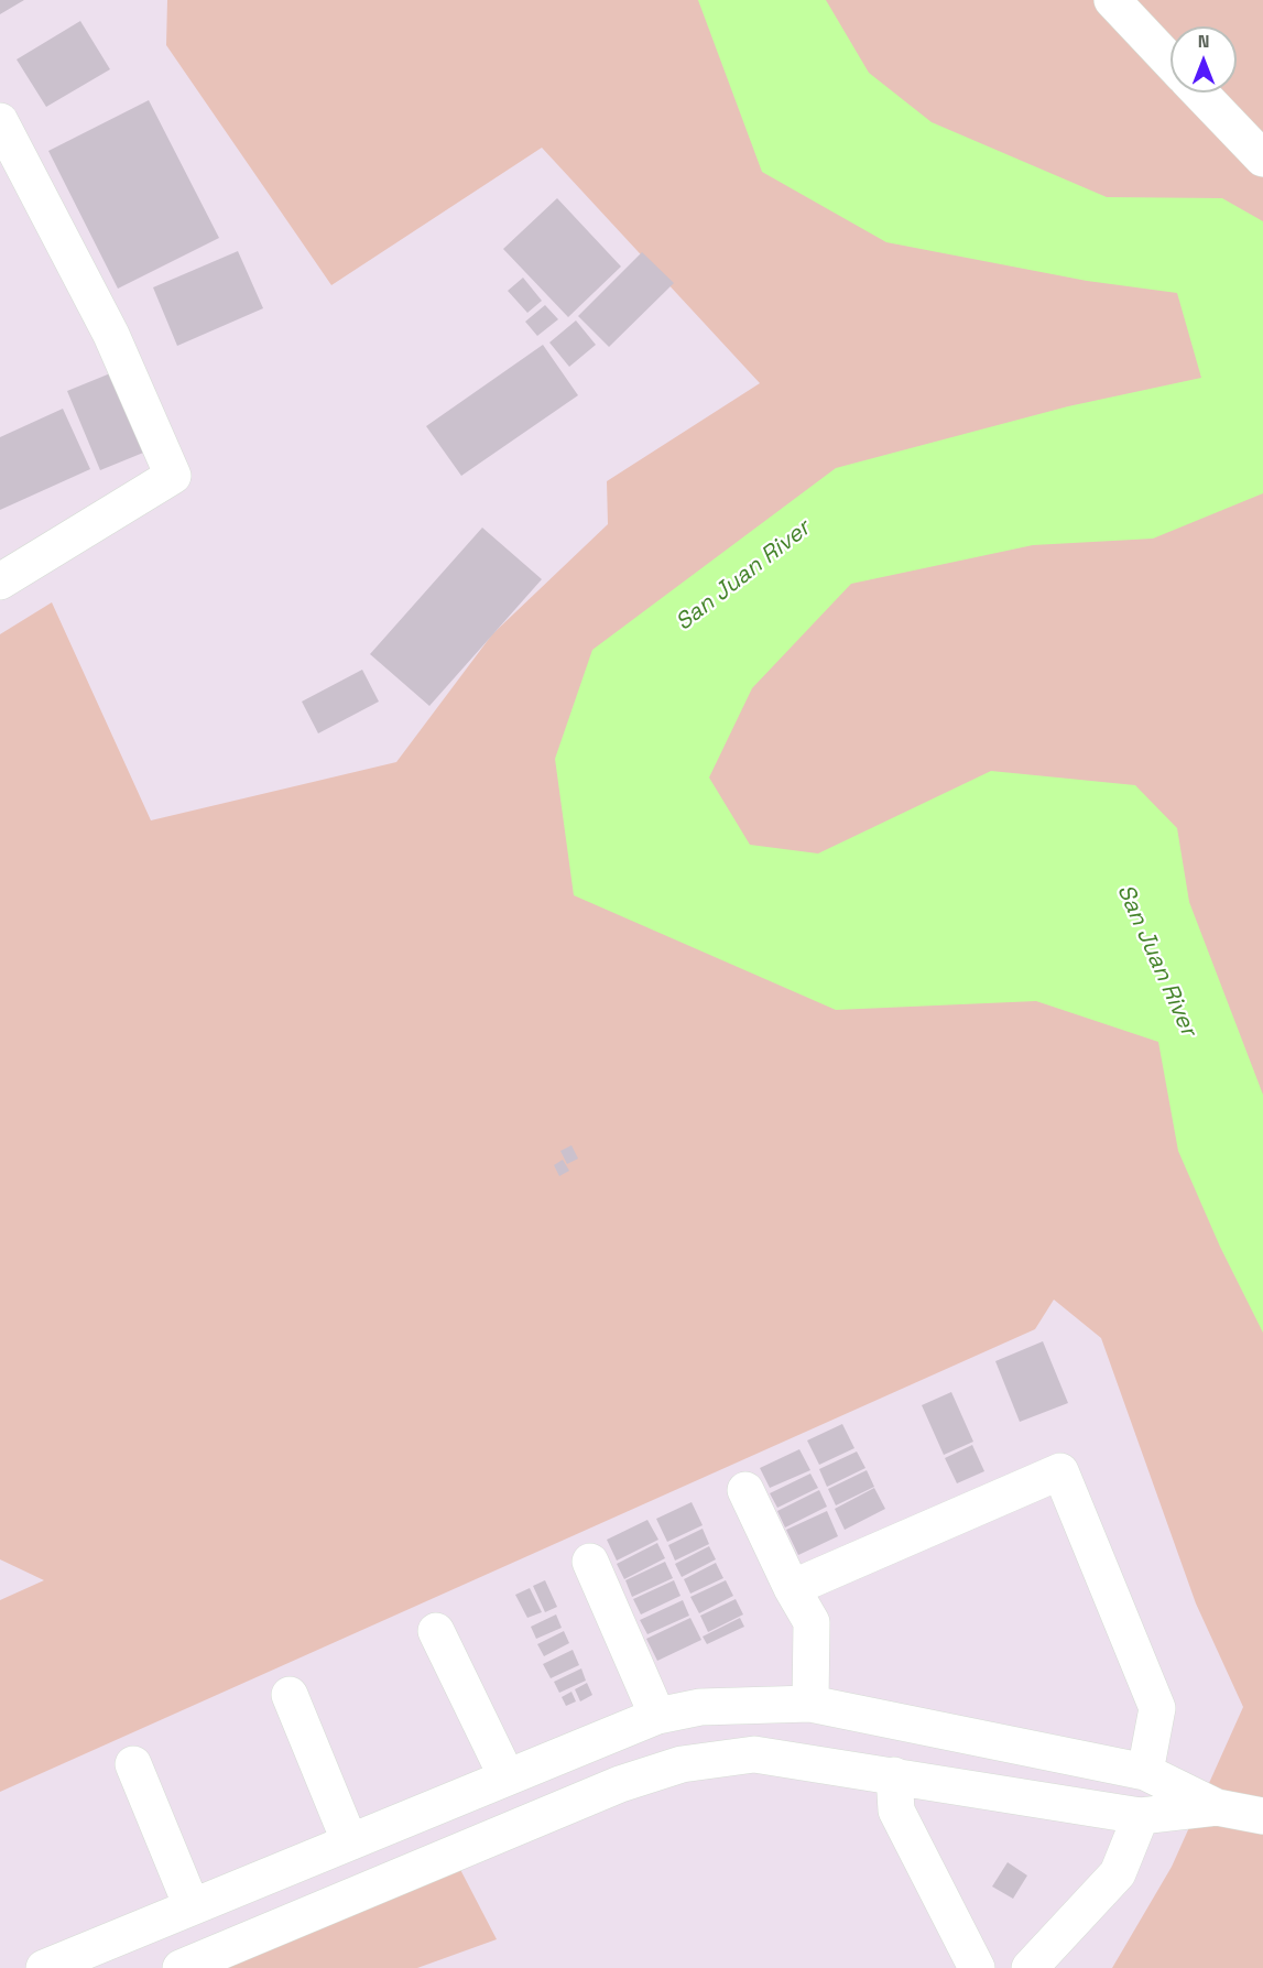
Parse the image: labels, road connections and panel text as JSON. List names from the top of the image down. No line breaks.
{"water":["San Juan River"],"north":"top"}
